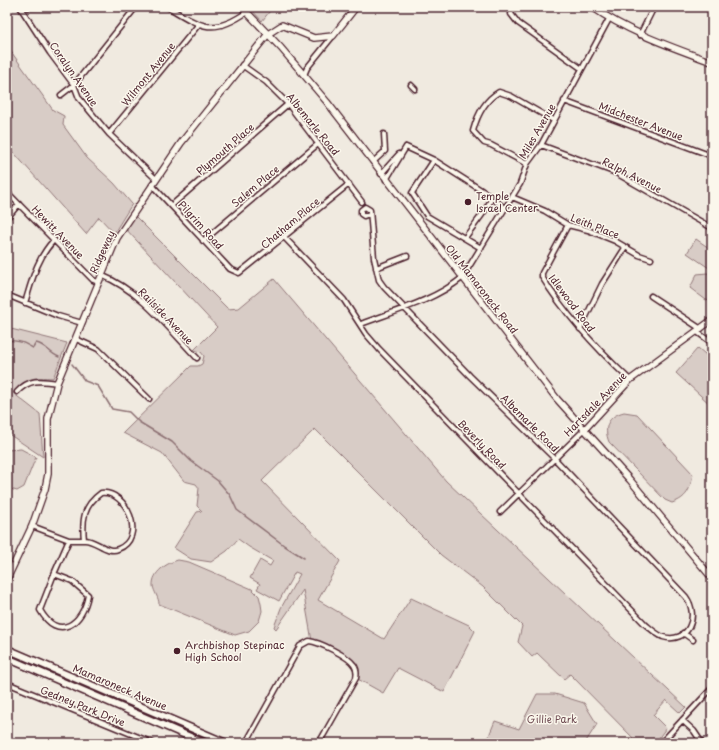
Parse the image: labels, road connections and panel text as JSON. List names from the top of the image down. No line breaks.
{"streets":{"main road":["Mamaroneck Avenue"],"street":["Coralyn Avenue","Wilmont Avenue","Midchester Avenue","Albemarle Road","Miles Avenue","Plymouth Place","Ralph Avenue","Salem Place","Chatham Place","Pilgrim Road","Leith Place","Hewitt Avenue","Ridgeway","Old Mamaroneck Road","Idlewood Road","Railside Avenue","Hartsdale Avenue","Beverly Road","Gedney Park Drive"]},"crossings":[["Coralyn Avenue","Wilmont Avenue"],["Coralyn Avenue","Ridgeway"],["Midchester Avenue","Miles Avenue"],["Albemarle Road","Miles Avenue"],["Albemarle Road","Plymouth Place"],["Albemarle Road","Salem Place"],["Albemarle Road","Chatham Place"],["Albemarle Road","Ridgeway"],["Albemarle Road","Hartsdale Avenue"],["Albemarle Road","Beverly Road"],["Miles Avenue","Ralph Avenue"],["Miles Avenue","Leith Place"],["Miles Avenue","Old Mamaroneck Road"],["Miles Avenue","Beverly Road"],["Plymouth Place","Pilgrim Road"],["Salem Place","Pilgrim Road"],["Chatham Place","Pilgrim Road"],["Chatham Place","Beverly Road"],["Pilgrim Road","Ridgeway"],["Leith Place","Idlewood Road"],["Hewitt Avenue","Ridgeway"],["Ridgeway","Old Mamaroneck Road"],["Ridgeway","Railside Avenue"],["Old Mamaroneck Road","Hartsdale Avenue"],["Idlewood Road","Hartsdale Avenue"],["Hartsdale Avenue","Beverly Road"]],"parks":["Gillie Park"],"places":["Temple Israel Center","Archbishop Stepinac High School"]}
